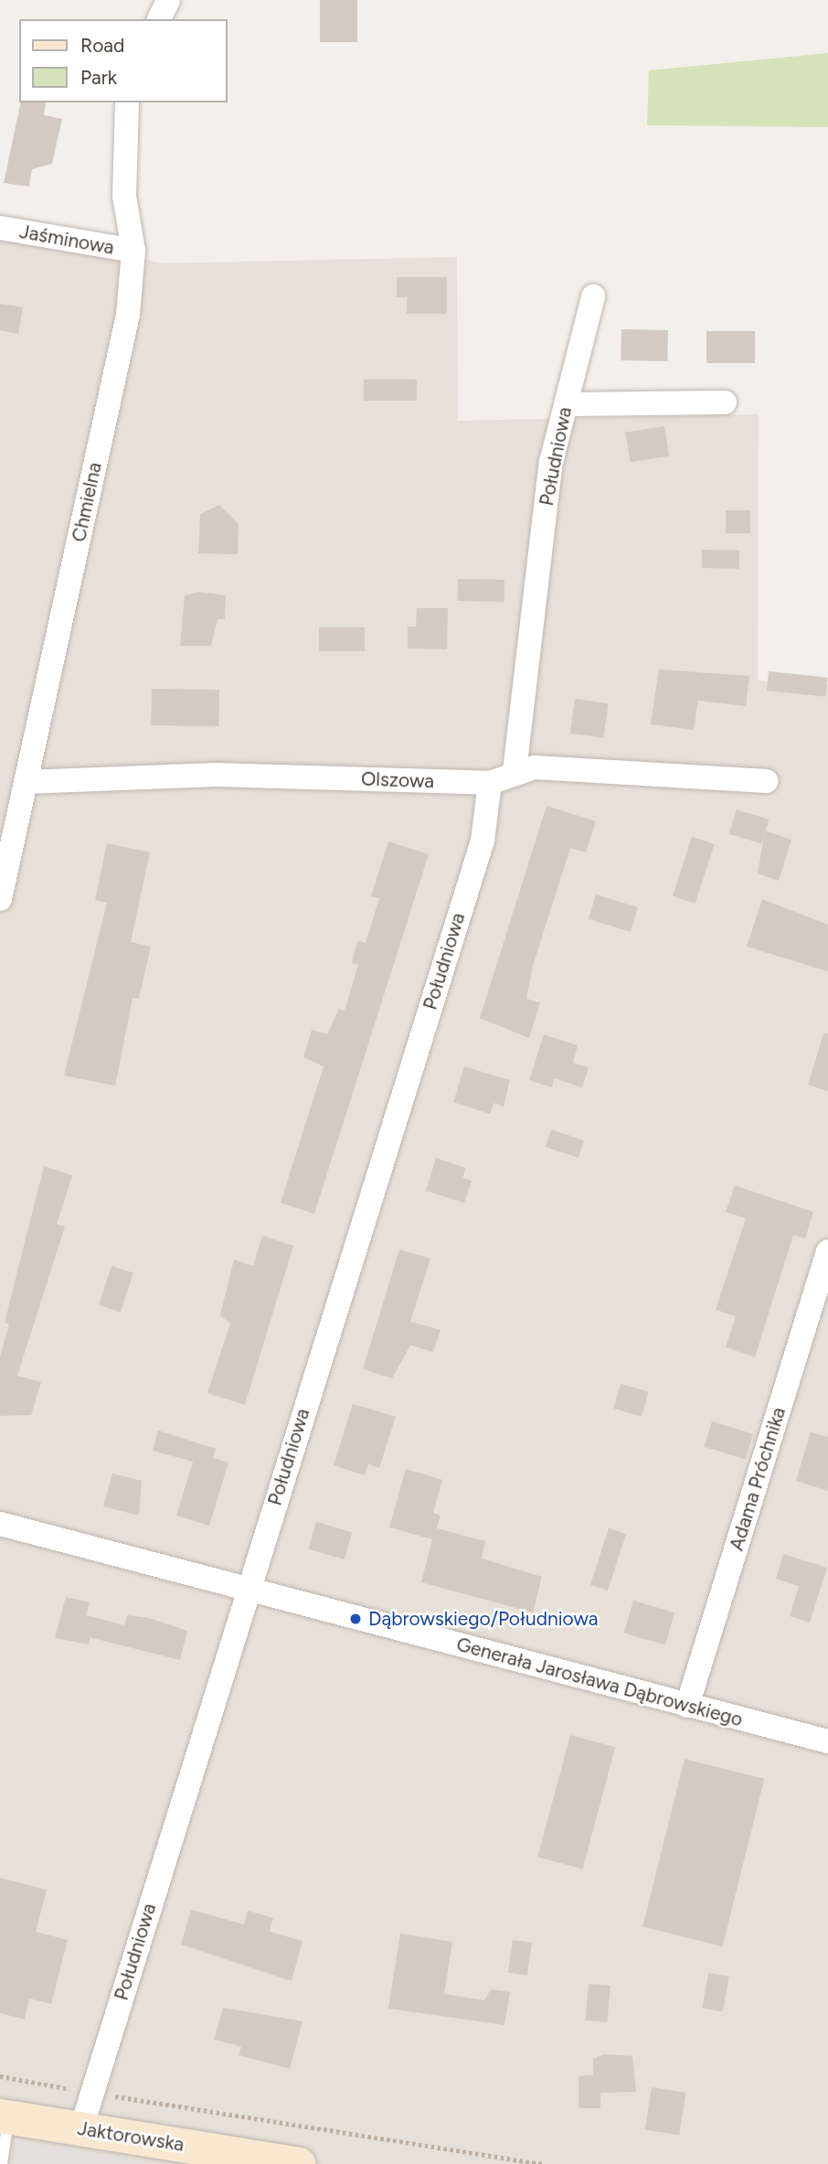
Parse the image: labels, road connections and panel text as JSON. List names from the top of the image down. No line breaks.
{"streets":{"main road":["Jaktorowska"],"street":["Jaśminowa","Południowa","Chmielna","Olszowa","Adama Próchnika","Generała Jarosława Dąbrowskiego"]},"crossings":[["Jaśminowa","Chmielna"],["Południowa","Olszowa"],["Południowa","Generała Jarosława Dąbrowskiego"],["Południowa","Jaktorowska"],["Chmielna","Olszowa"],["Adama Próchnika","Generała Jarosława Dąbrowskiego"]],"places":["Dąbrowskiego/Południowa"],"legend":["Road","Park"]}
